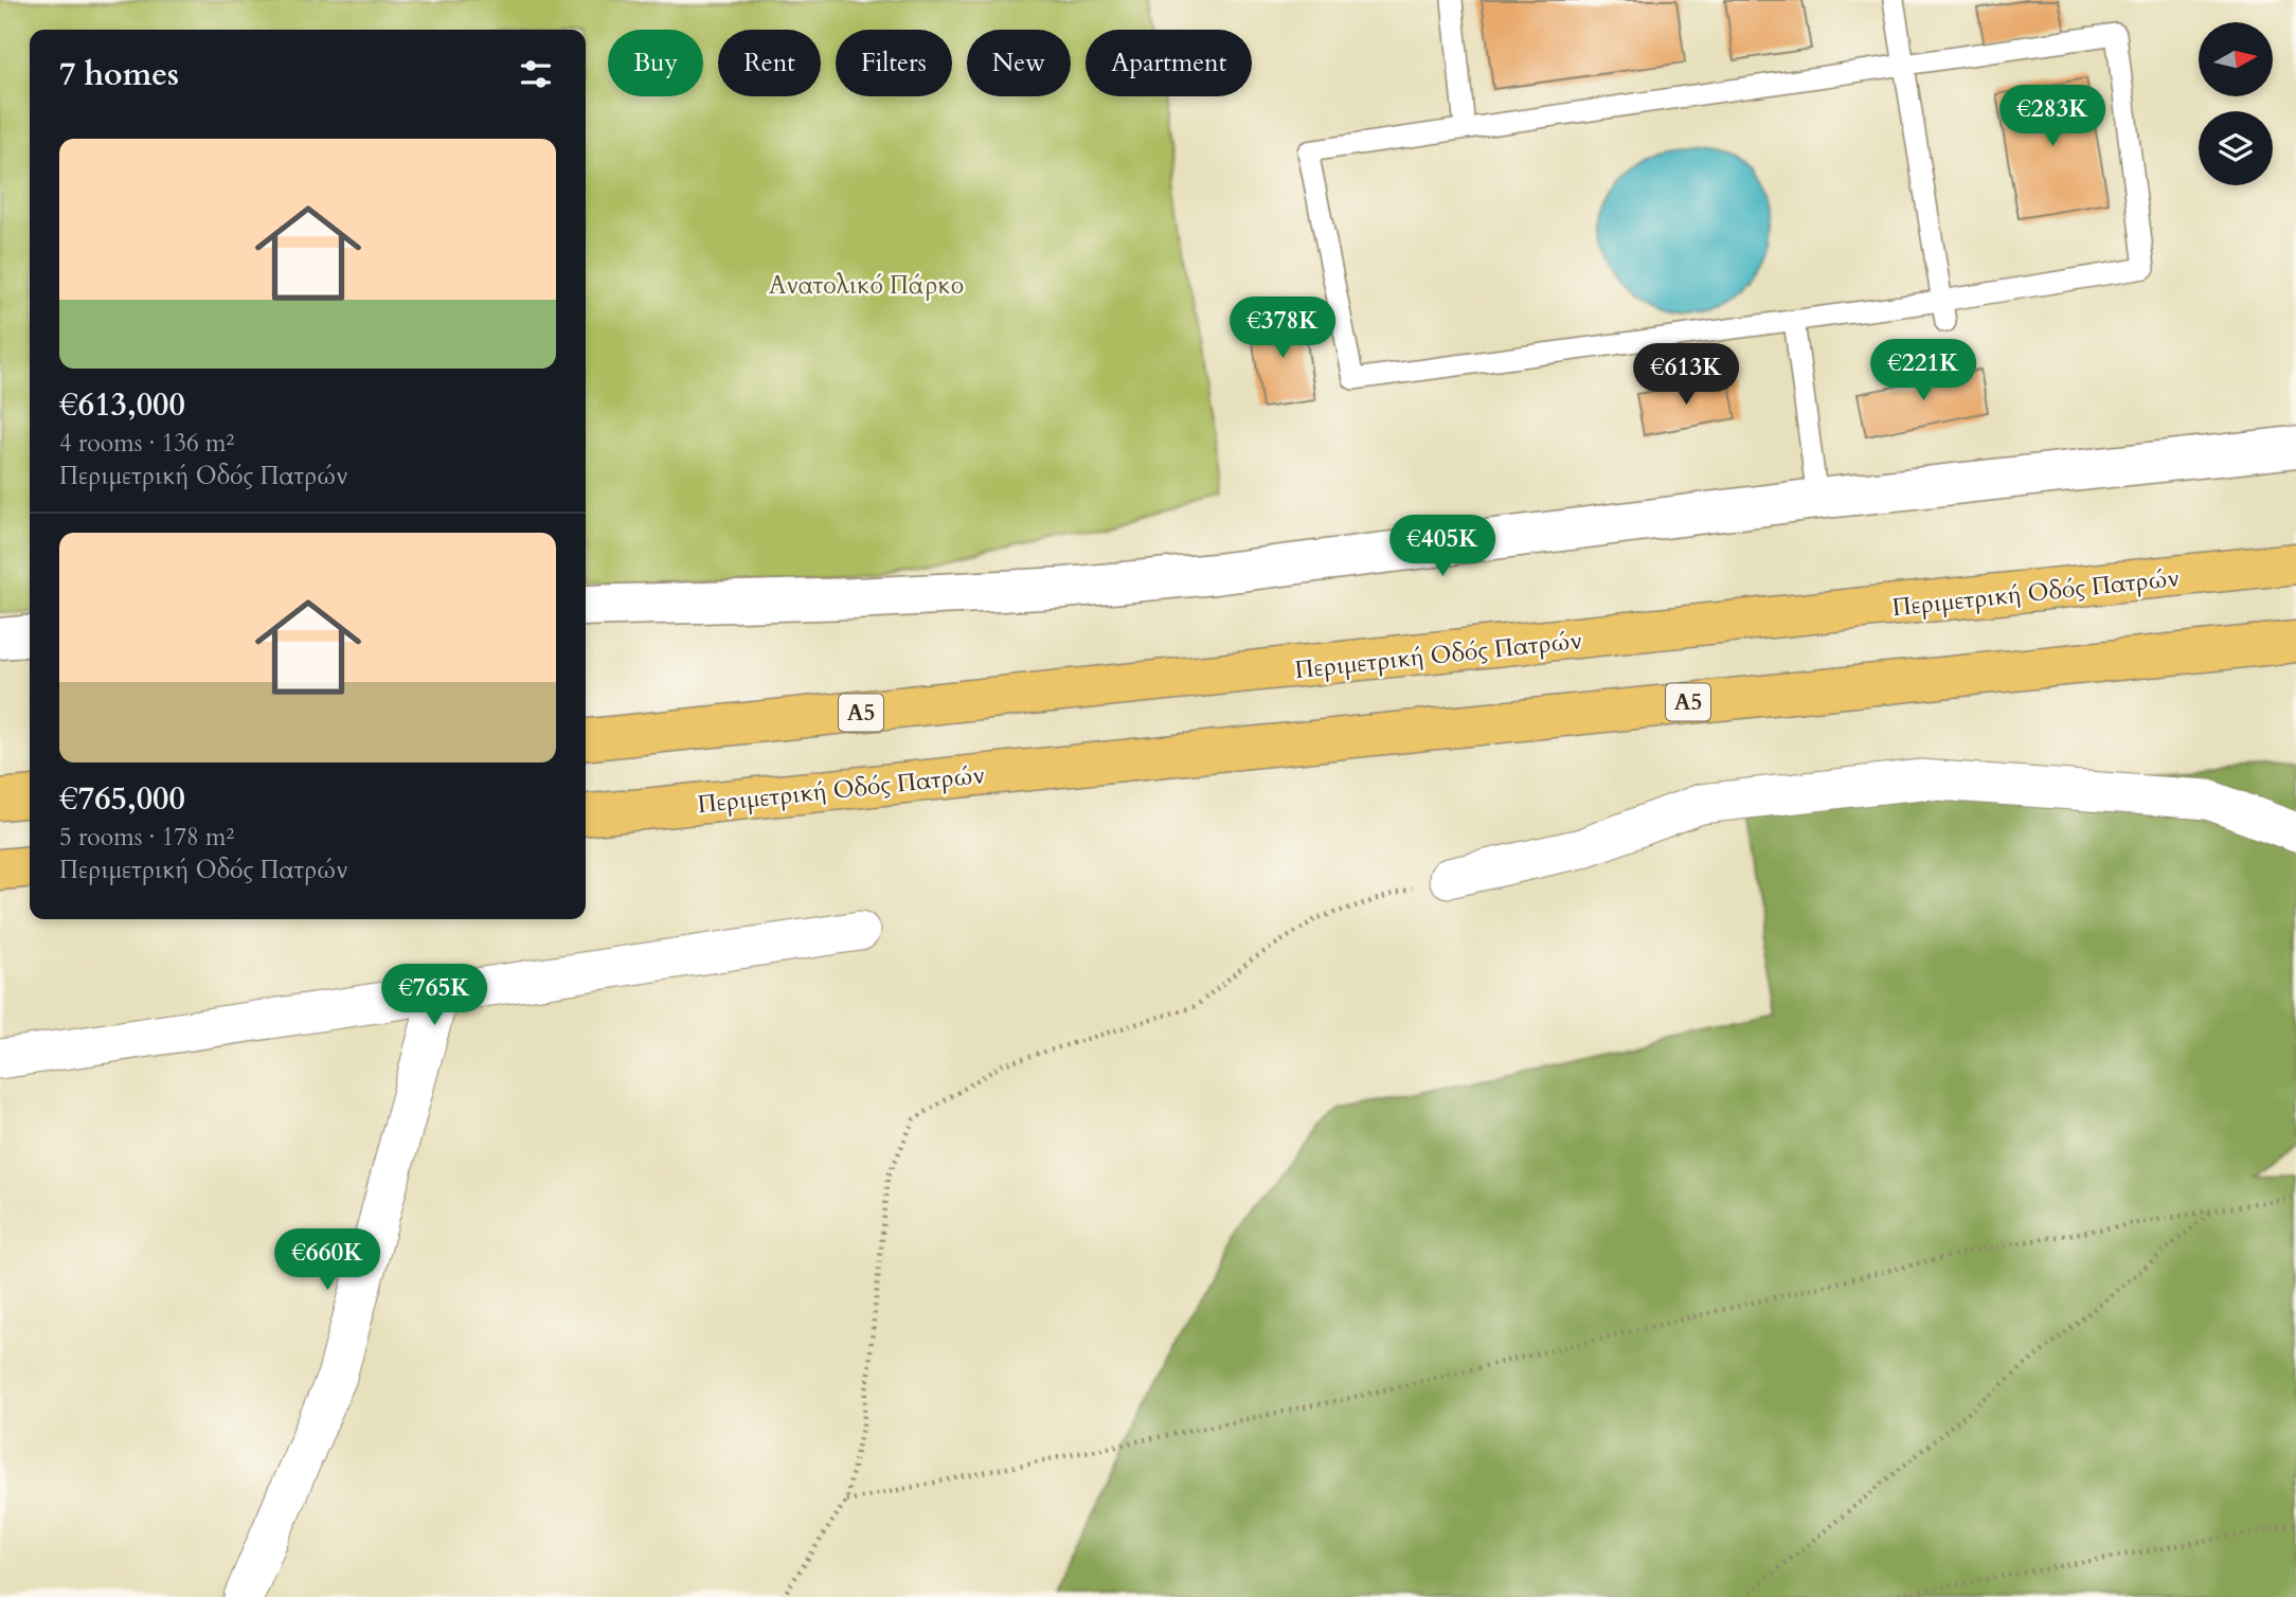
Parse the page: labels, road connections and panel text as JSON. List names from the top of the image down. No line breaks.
{"streets":{"highway":["Περιμετρική Οδός Πατρών","Α5"]},"parks":["Ανατολικό Πάρκο"],"north":"right","page":{"chip":["Buy","Rent","Filters","New","Apartment"],"heading":"7 homes","price":["€283K","€378K","€221K","€613K","€405K","€765K","€660K"],"list":[{"name":"€613,000","note":"4 rooms · 136 m² · Περιμετρική Οδός Πατρών"},{"name":"€765,000","note":"5 rooms · 178 m² · Περιμετρική Οδός Πατρών"}]}}
